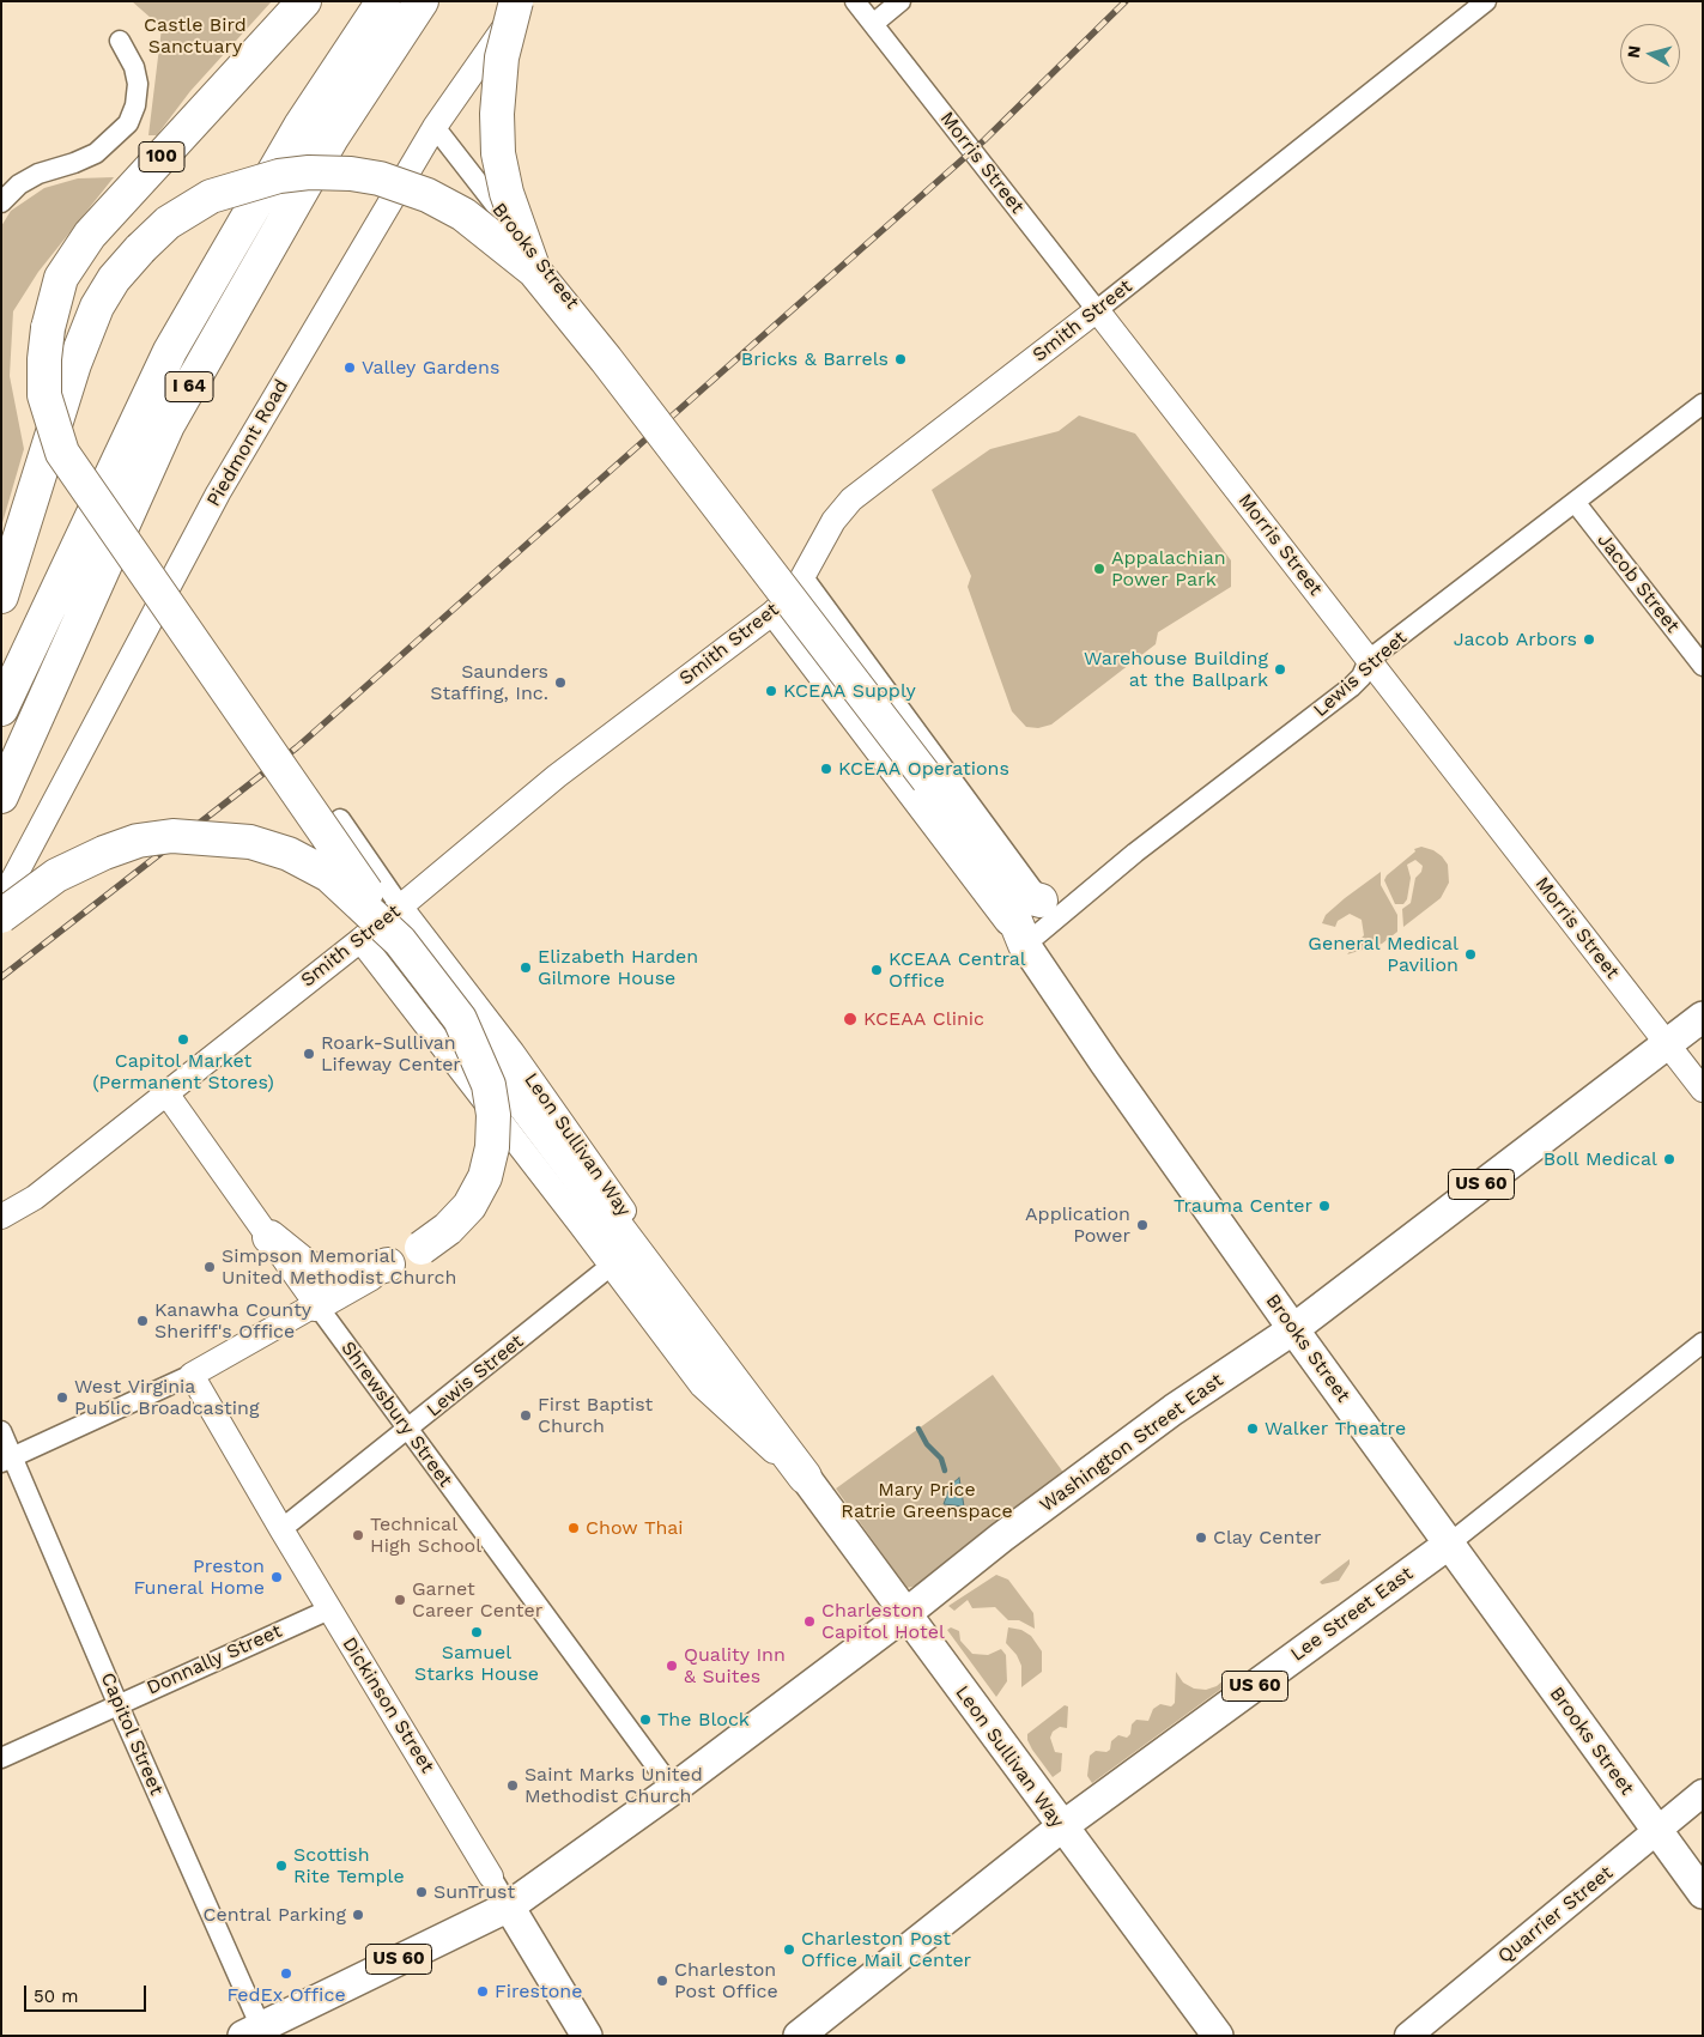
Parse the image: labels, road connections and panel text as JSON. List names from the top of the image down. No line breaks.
{"streets":{"highway":["100","I 64"],"main road":["Brooks Street","Leon Sullivan Way","US 60","Washington Street East","Lee Street East","Dickinson Street","Quarrier Street"],"street":["Morris Street","Smith Street","Piedmont Road","Jacob Street","Lewis Street","Shrewsbury Street","Donnally Street","Capitol Street"]},"crossings":[["Morris Street","Smith Street"],["Morris Street","Lewis Street"],["Morris Street","Washington Street East"],["Brooks Street","Piedmont Road"],["Brooks Street","Lewis Street"],["Brooks Street","Washington Street East"],["Brooks Street","Lee Street East"],["Brooks Street","Quarrier Street"],["Smith Street","Leon Sullivan Way"],["Smith Street","Shrewsbury Street"],["Jacob Street","Lewis Street"],["Lewis Street","Leon Sullivan Way"],["Lewis Street","Shrewsbury Street"],["Lewis Street","Dickinson Street"],["Leon Sullivan Way","Washington Street East"],["Leon Sullivan Way","Lee Street East"],["Shrewsbury Street","Washington Street East"],["Washington Street East","Dickinson Street"],["Washington Street East","Capitol Street"],["Donnally Street","Dickinson Street"],["Donnally Street","Capitol Street"]],"parks":["Castle Bird Sanctuary","Mary Price Ratrie Greenspace"],"places":["Bricks & Barrels","Valley Gardens","Appalachian Power Park","Jacob Arbors","Warehouse Building at the Ballpark","Saunders Staffing, Inc.","KCEAA Supply","KCEAA Operations","General Medical Pavilion","Elizabeth Harden Gilmore House","KCEAA Central Office","KCEAA Clinic","Capitol Market (Permanent Stores)","Roark-Sullivan Lifeway Center","Boll Medical","Trauma Center","Application Power","Simpson Memorial United Methodist Church","Kanawha County Sheriff's Office","West Virginia Public Broadcasting","First Baptist Church","Walker Theatre","Chow Thai","Technical High School","Clay Center","Preston Funeral Home","Garnet Career Center","Charleston Capitol Hotel","Samuel Starks House","Quality Inn & Suites","The Block","Saint Marks United Methodist Church","Scottish Rite Temple","SunTrust","Central Parking","Charleston Post Office Mail Center","FedEx Office","Charleston Post Office","Firestone"],"scale_bar":"50 m","north":"left"}
